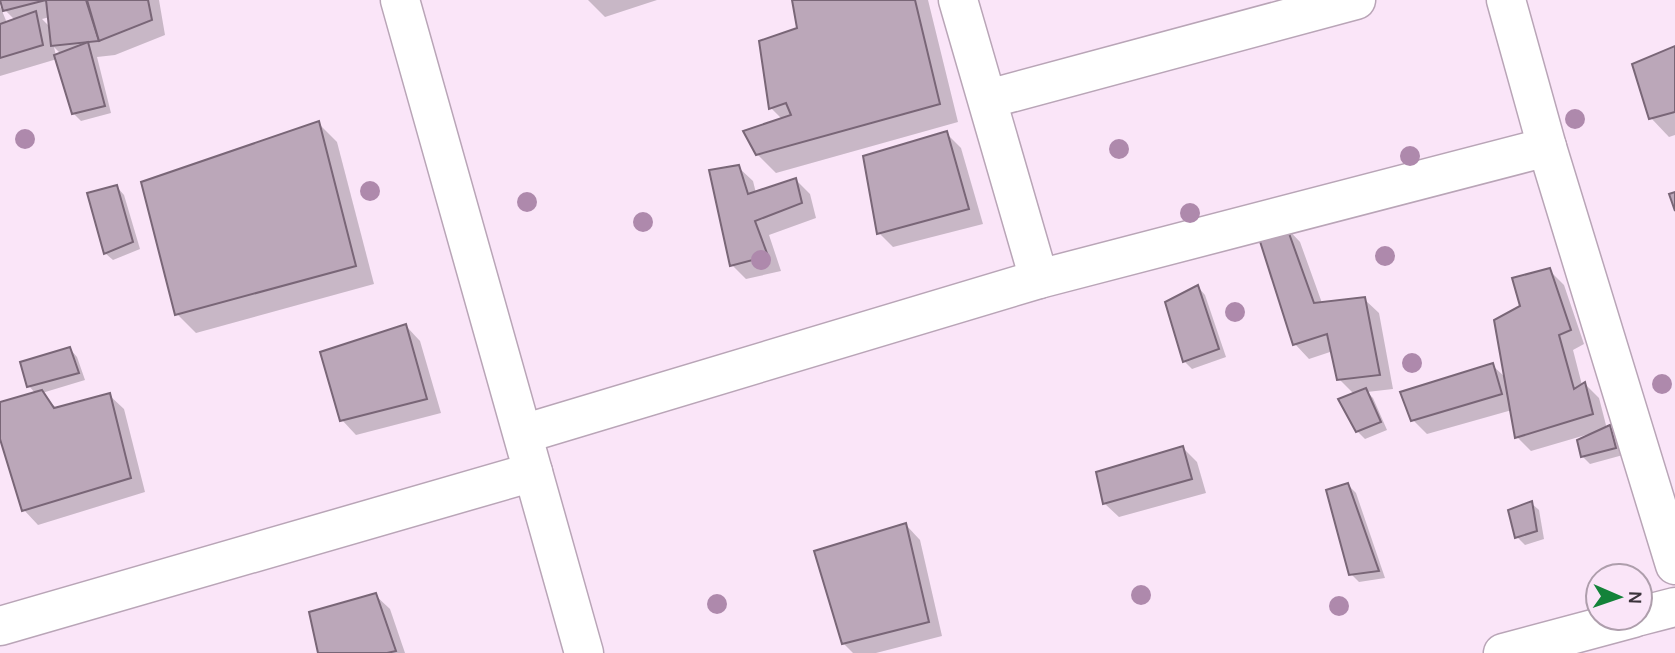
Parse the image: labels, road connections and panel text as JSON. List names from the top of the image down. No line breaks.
{"north":"right"}
